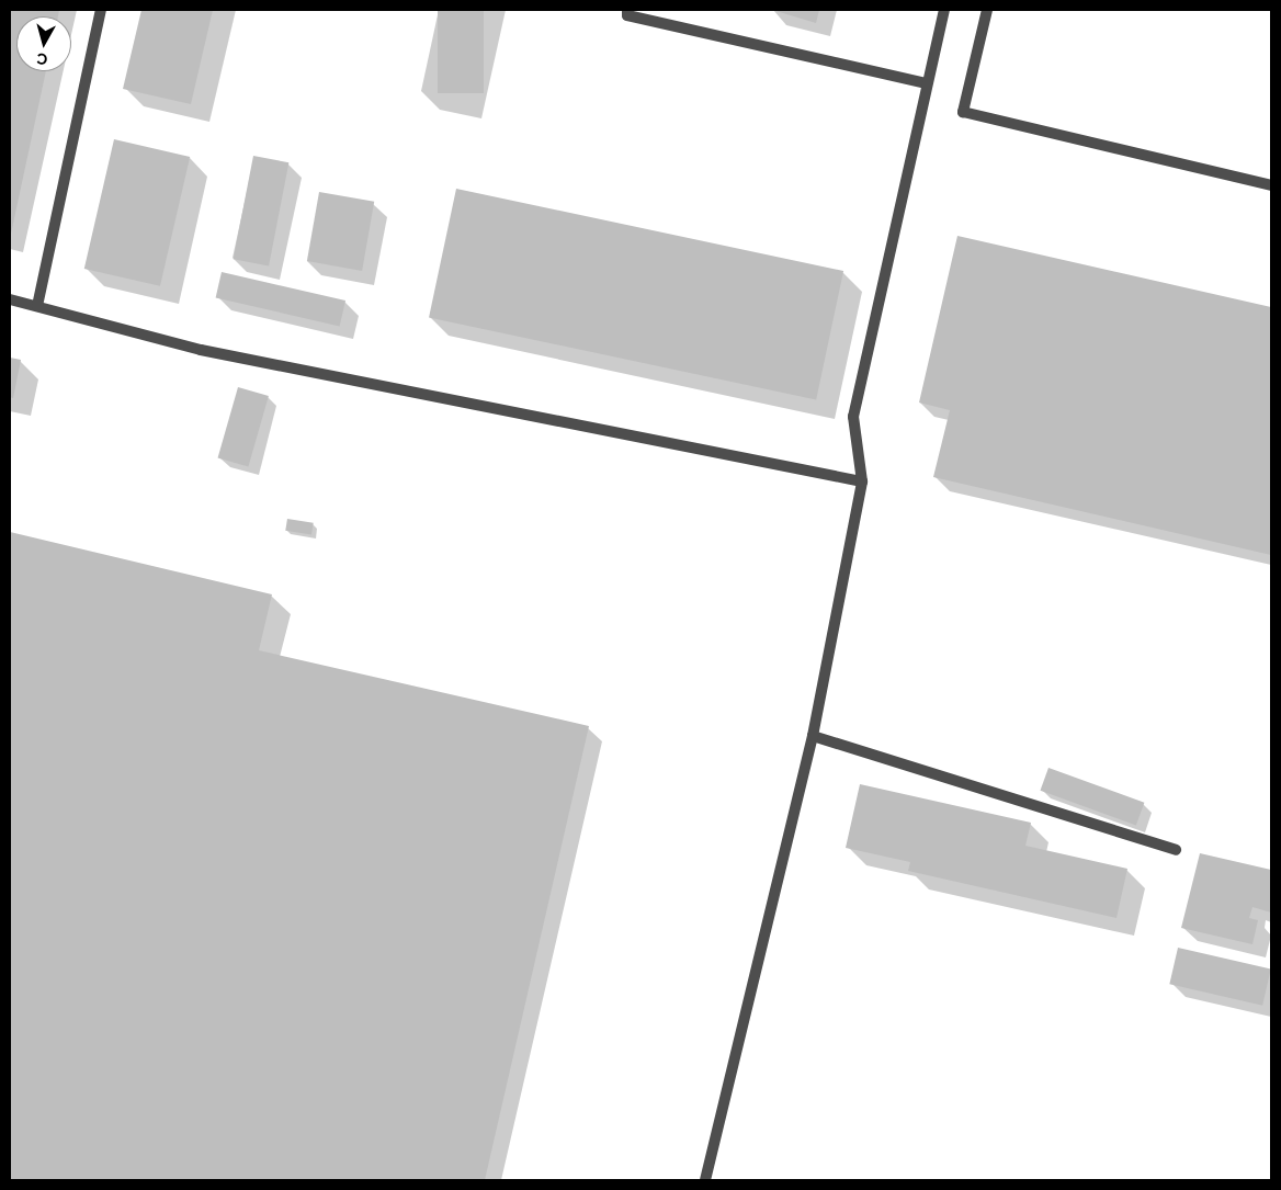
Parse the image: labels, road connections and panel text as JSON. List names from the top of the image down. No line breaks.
{"north":"bottom"}
